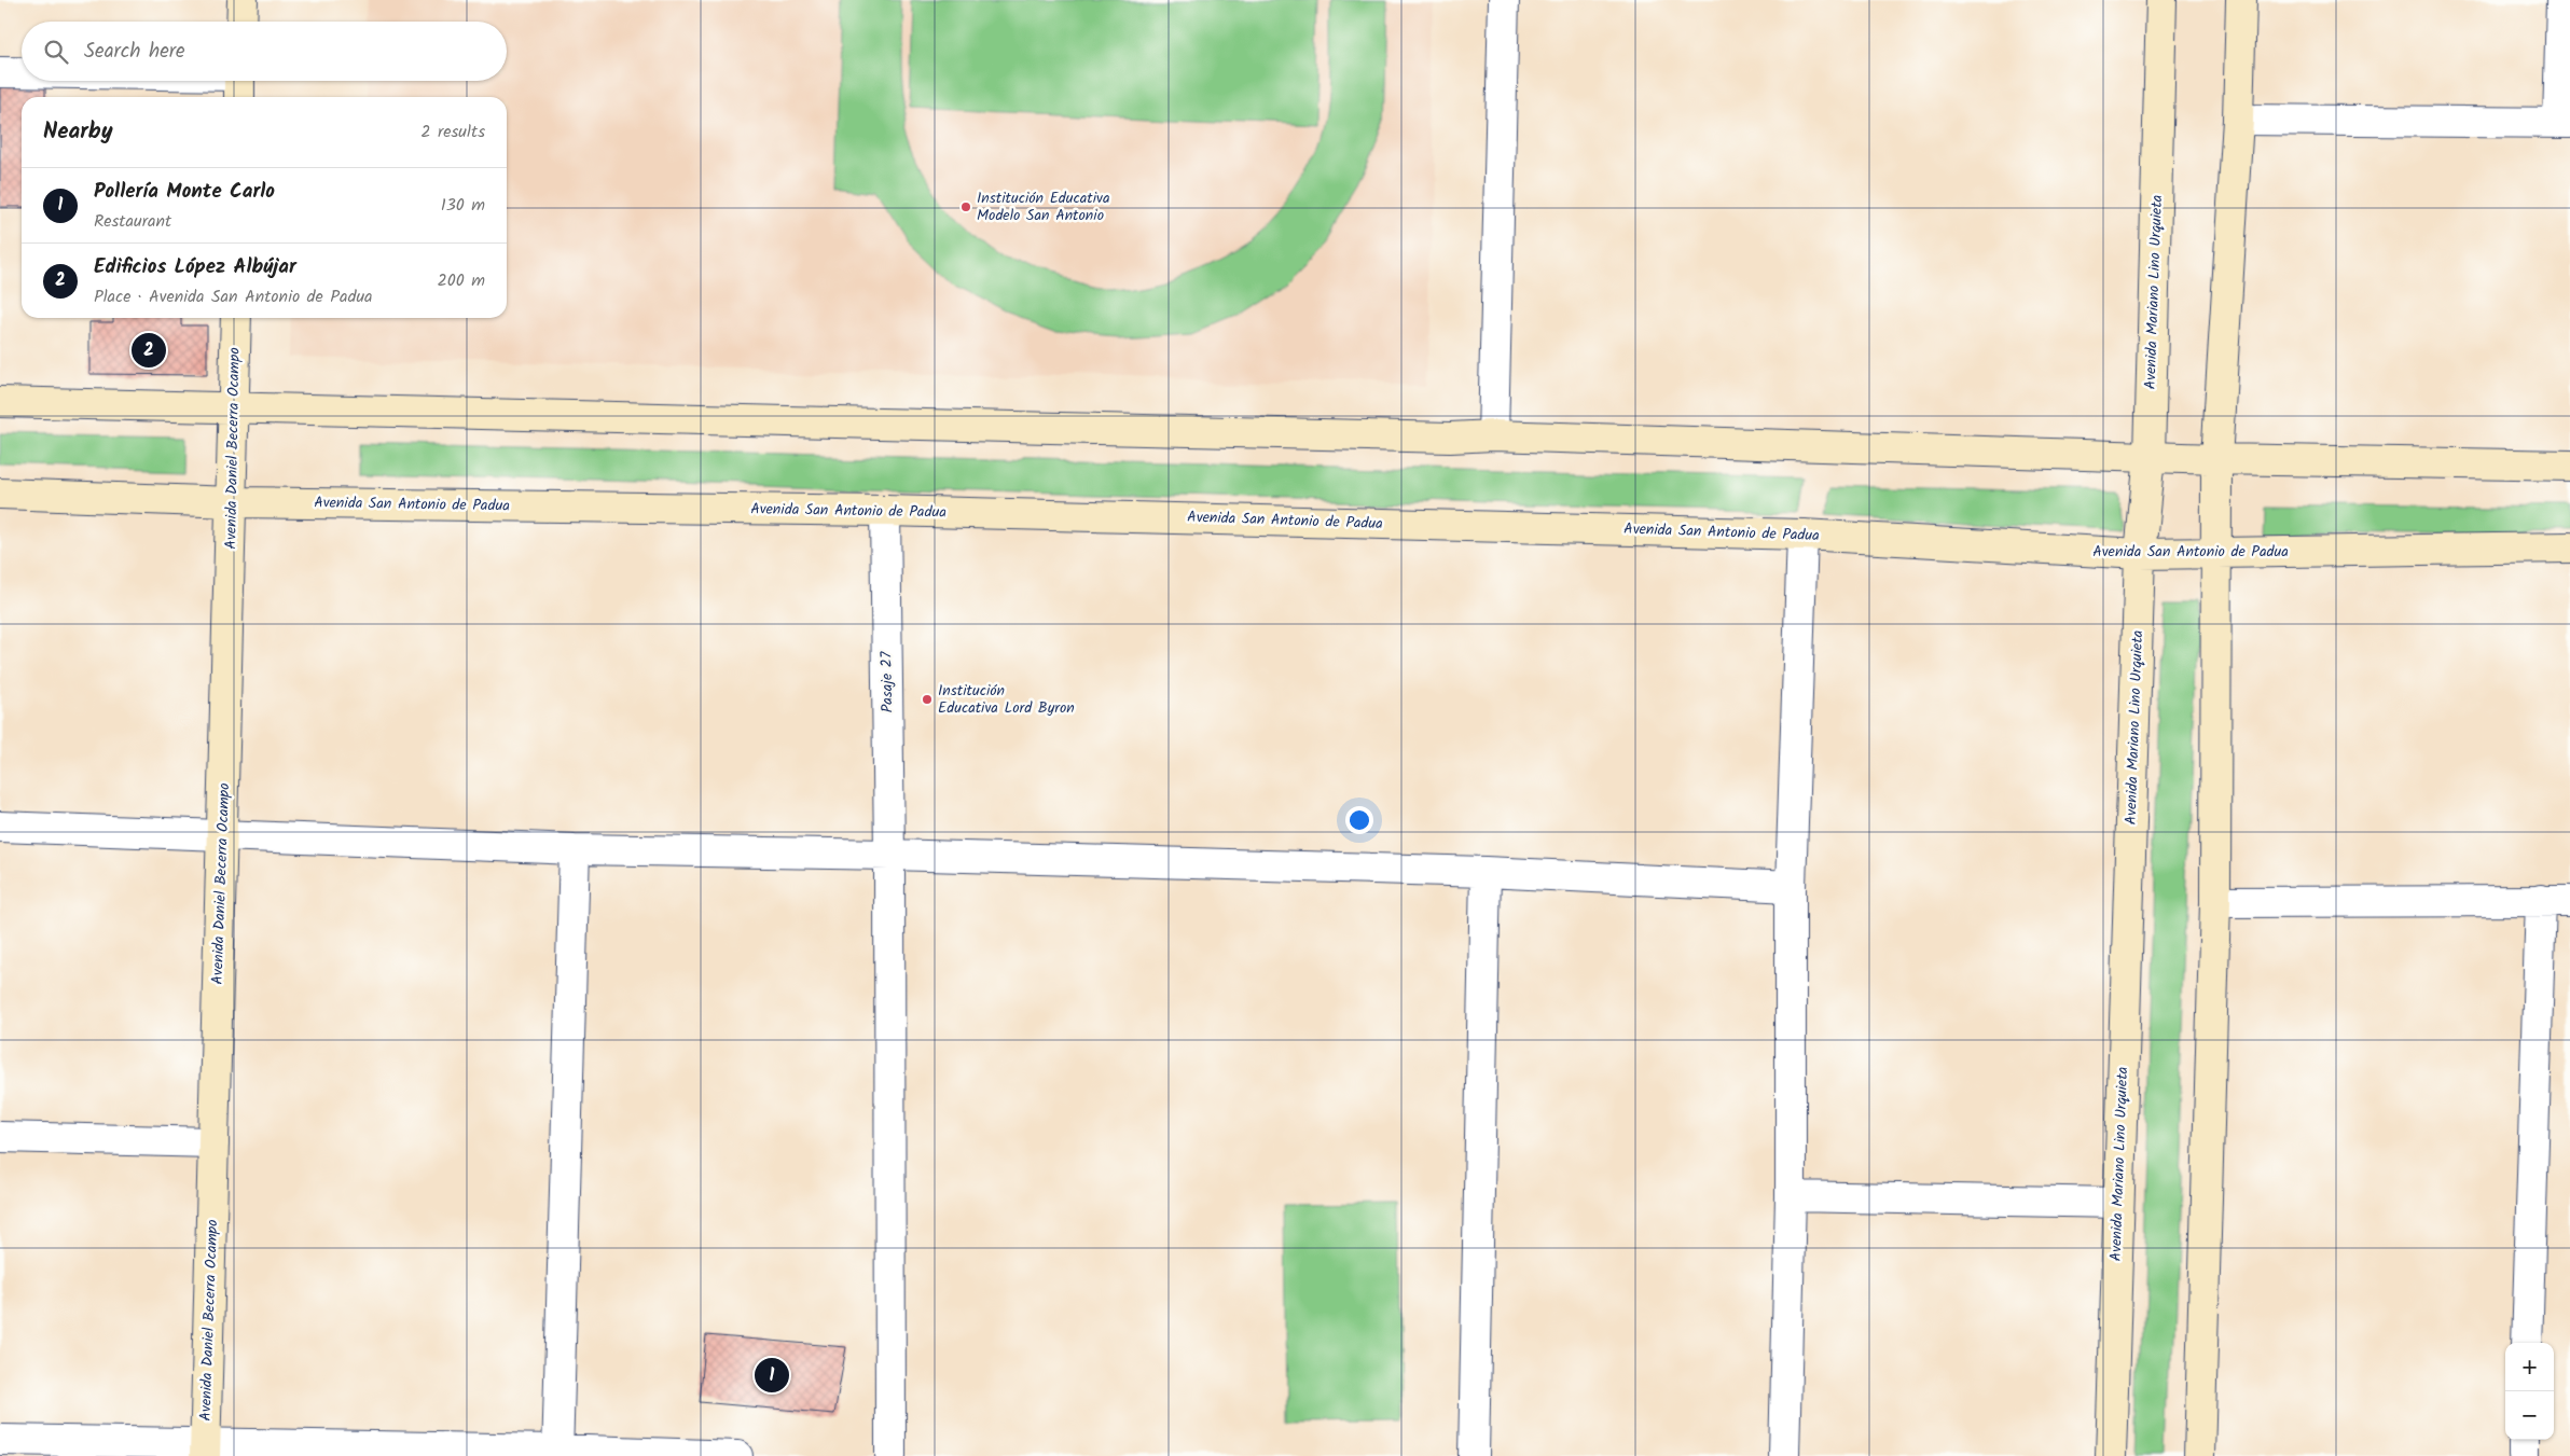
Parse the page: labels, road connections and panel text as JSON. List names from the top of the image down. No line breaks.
{"streets":{"street":["Avenida Mariano Lino Urquieta","Avenida Daniel Becerra Ocampo","Avenida San Antonio de Padua","Pasaje 27"]},"crossings":[["Avenida Mariano Lino Urquieta","Avenida San Antonio de Padua"],["Avenida Daniel Becerra Ocampo","Avenida San Antonio de Padua"],["Avenida San Antonio de Padua","Pasaje 27"]],"places":["Institución Educativa Modelo San Antonio","Institución Educativa Lord Byron"],"page":{"search":"Search here","heading":["Nearby","2 results"],"list":[{"mark":"1","name":"Pollería Monte Carlo","note":"Restaurant","value":"130 m"},{"mark":"2","name":"Edificios López Albújar","note":"Place · Avenida San Antonio de Padua","value":"200 m"}],"pins":["2","1"],"map_buttons":["+","−"]}}
